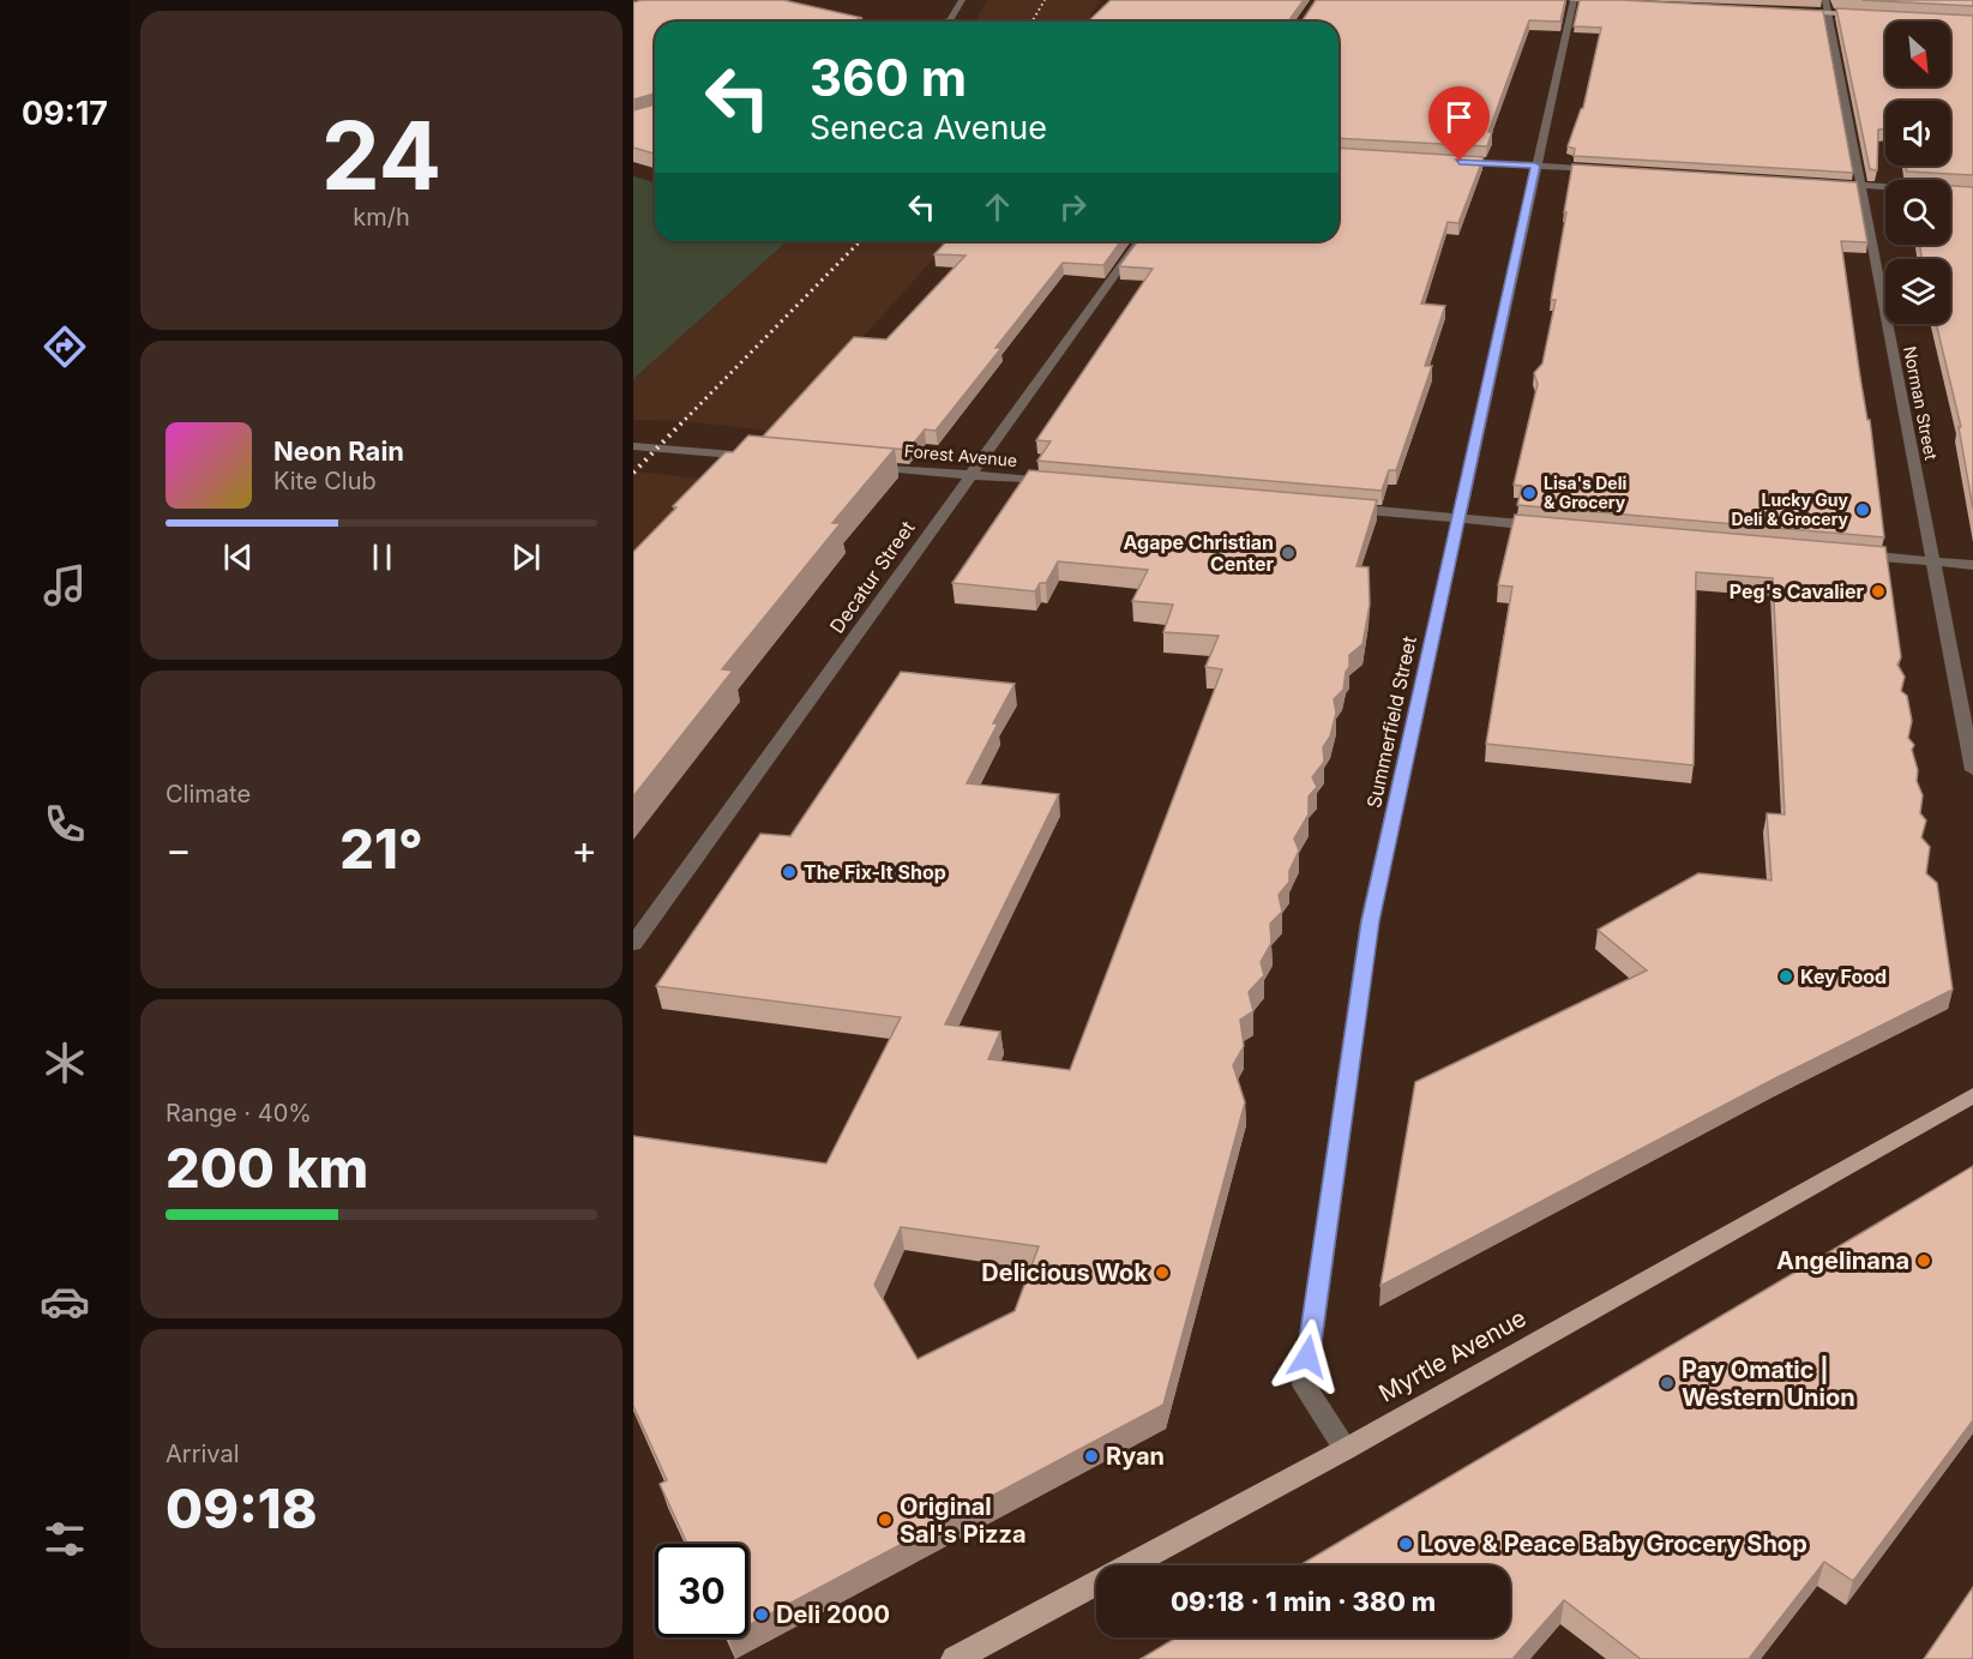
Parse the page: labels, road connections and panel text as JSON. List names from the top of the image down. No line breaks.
{"streets":{"main road":["Myrtle Avenue"],"street":["Norman Street","Forest Avenue","Decatur Street","Summerfield Street"]},"crossings":[["Forest Avenue","Decatur Street"],["Summerfield Street","Myrtle Avenue"]],"places":["Lisa's Deli & Grocery","Lucky Guy Deli & Grocery","Agape Christian Center","Peg's Cavalier","The Fix-It Shop","Key Food","Angelinana","Delicious Wok","Pay Omatic | Western Union","Ryan","Original Sal's Pizza","Love & Peace Baby Grocery Shop","Deli 2000"],"north":"bottom right","page":{"tabs":"09:17","tile":[["24","km/h"],"Climate",["Range · 40%","200 km"],["Arrival","09:18"]],"turn":["360 m","Seneca Avenue"],"song":["Neon Rain","Kite Club"],"heat":["−","21°","+"],"limit":"30","trip":"09:18 · 1 min · 380 m"}}
